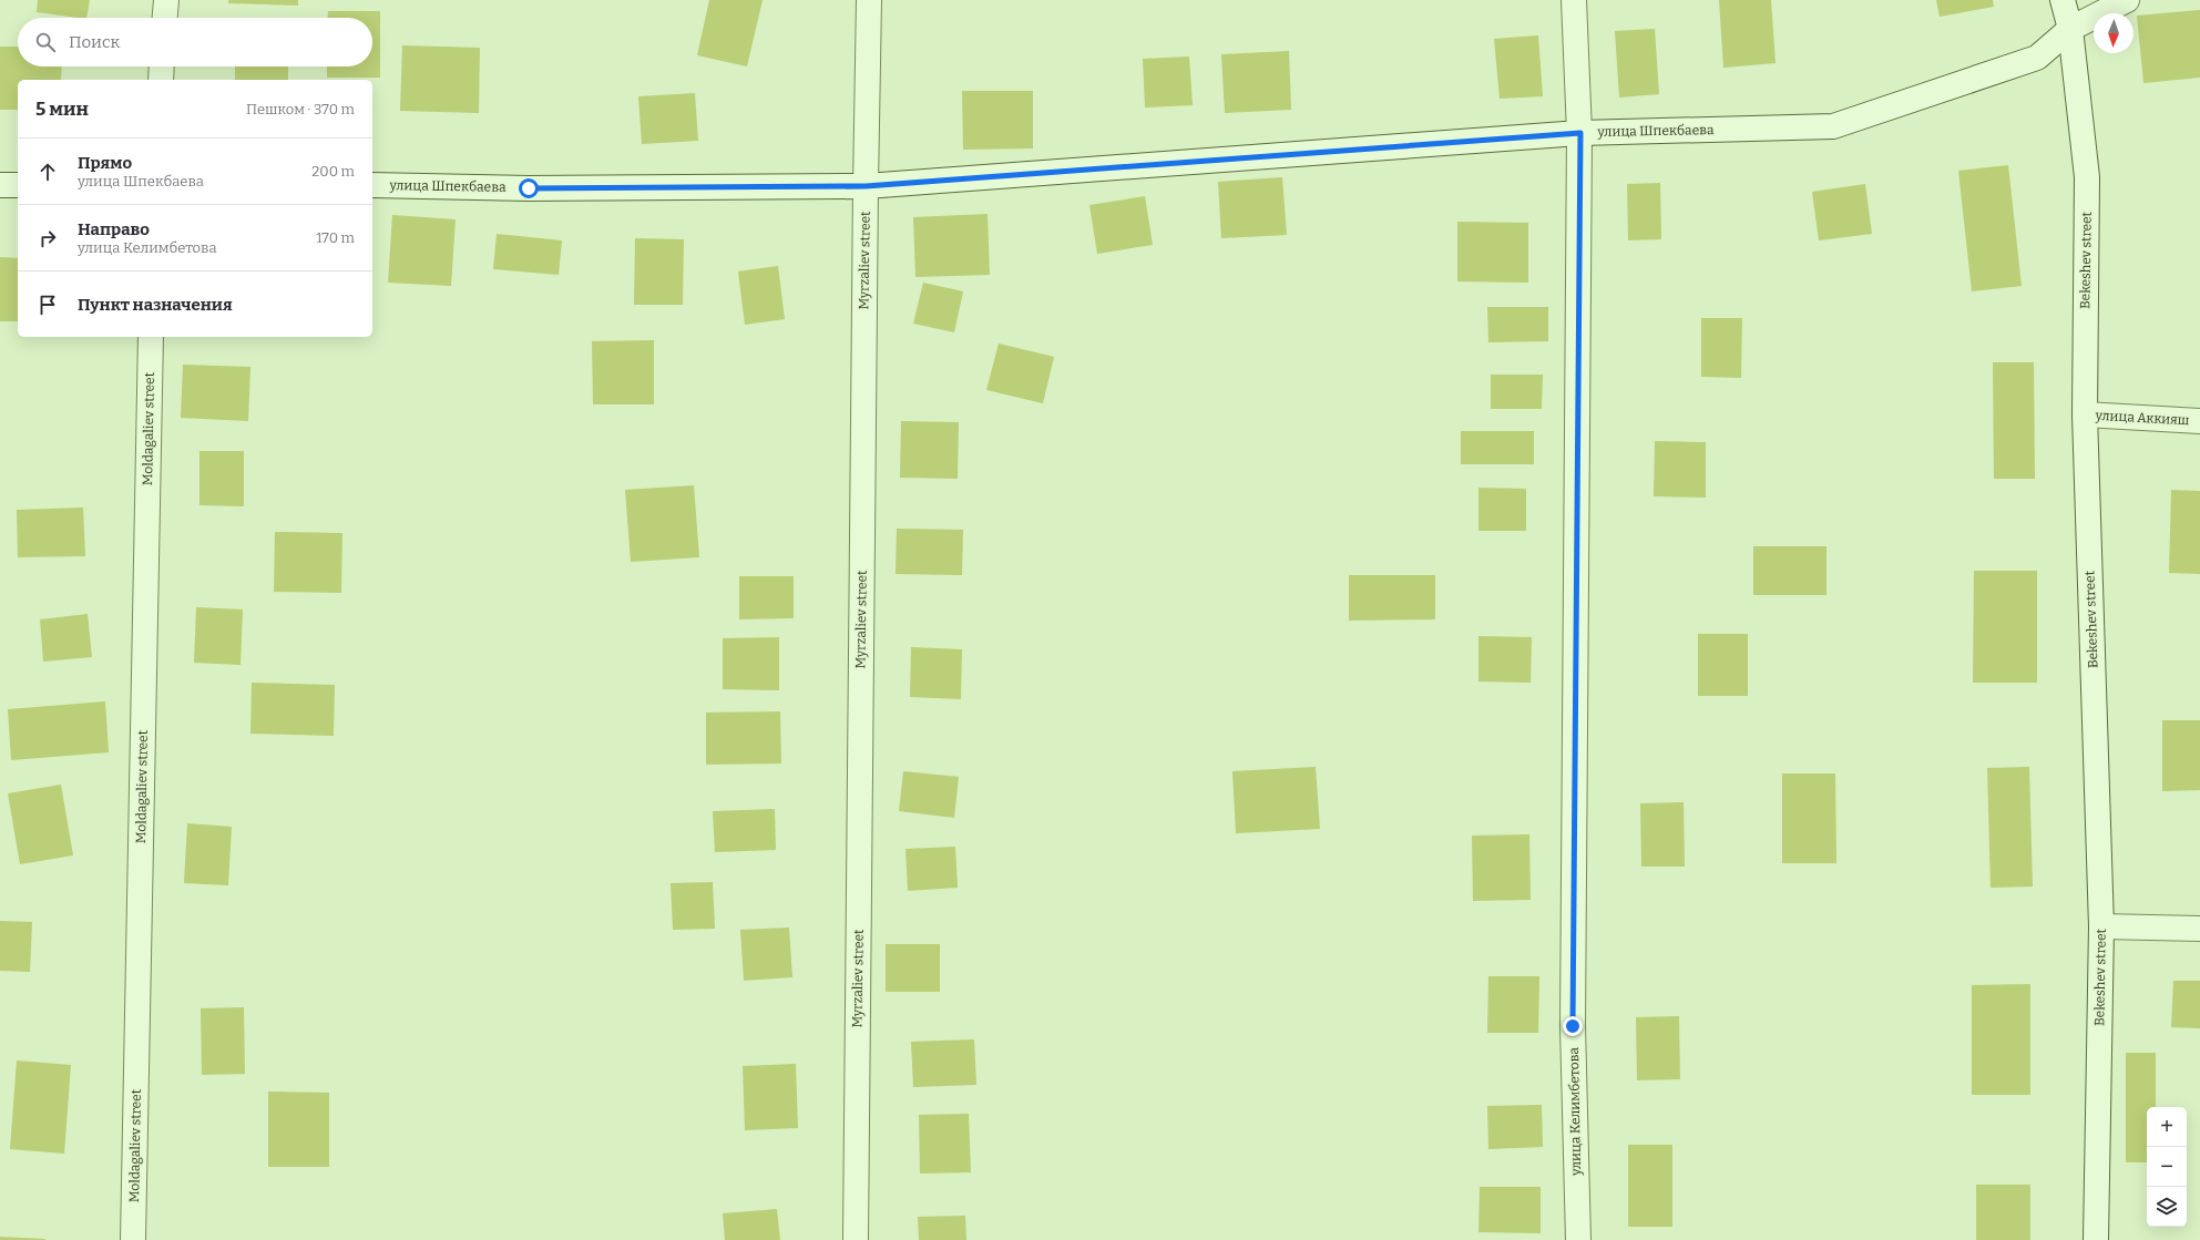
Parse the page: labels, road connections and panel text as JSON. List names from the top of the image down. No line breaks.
{"streets":{"street":["улица Шпекбаева","Myrzaliev street","Bekeshev street","улица Аккияш","Moldagaliev street","улица Келимбетова"]},"crossings":[["улица Шпекбаева","Myrzaliev street"],["улица Шпекбаева","Bekeshev street"],["улица Шпекбаева","улица Келимбетова"],["Bekeshev street","улица Аккияш"]],"north":"bottom","page":{"search":"Поиск","heading":["5 мин","Пешком · 370 m"],"list":[["Прямо","улица Шпекбаева","200 m"],["Направо","улица Келимбетова","170 m"],"Пункт назначения"],"map_buttons":["+","−"]}}
